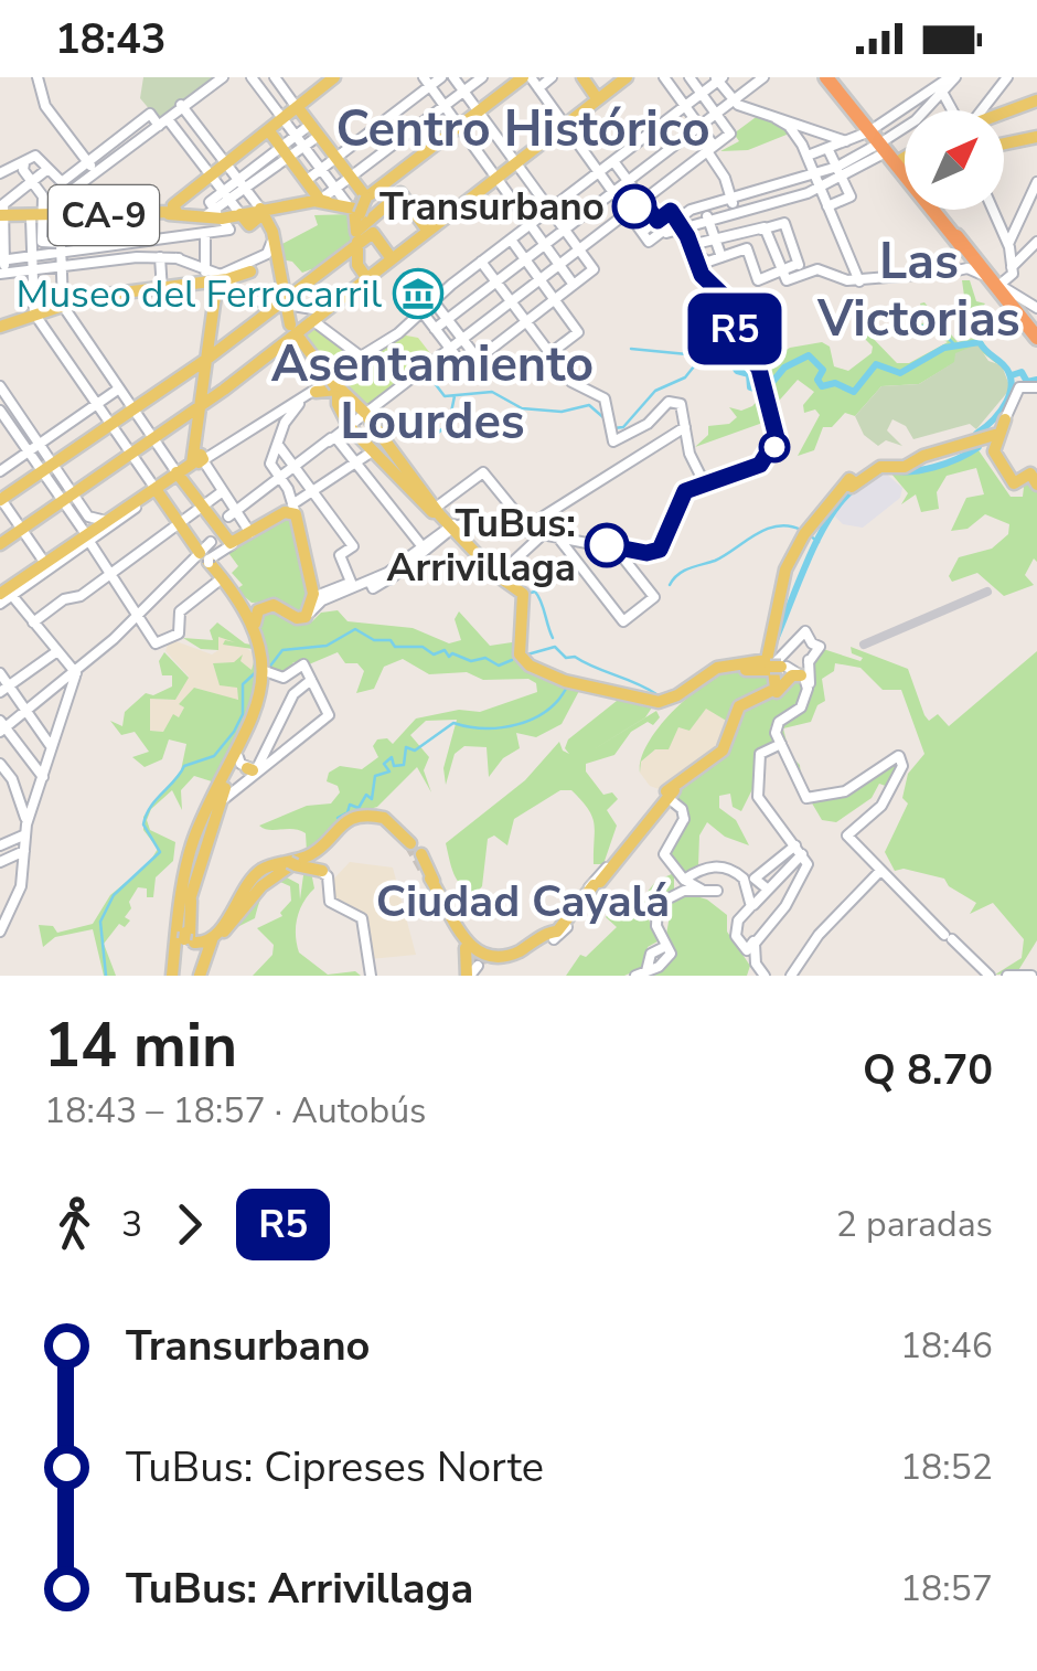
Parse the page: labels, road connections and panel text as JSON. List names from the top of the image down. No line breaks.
{"streets":{"main road":["CA-9"]},"districts":["Centro Histórico","Las Victorias","Asentamiento Lourdes","Ciudad Cayalá"],"places":{"other":["Transurbano","TuBus: Arrivillaga"],"museum":["Museo del Ferrocarril"]},"lines":["bus line R5"],"north":"top right","page":{"status":"18:43","on_map":"R5","heading":["14 min","18:43 – 18:57 · Autobús","Q 8.70"],"legs":["3","R5","2 paradas"],"list":[{"name":"Transurbano","value":"18:46"},{"name":"TuBus: Cipreses Norte","value":"18:52"},{"name":"TuBus: Arrivillaga","value":"18:57"}]}}
